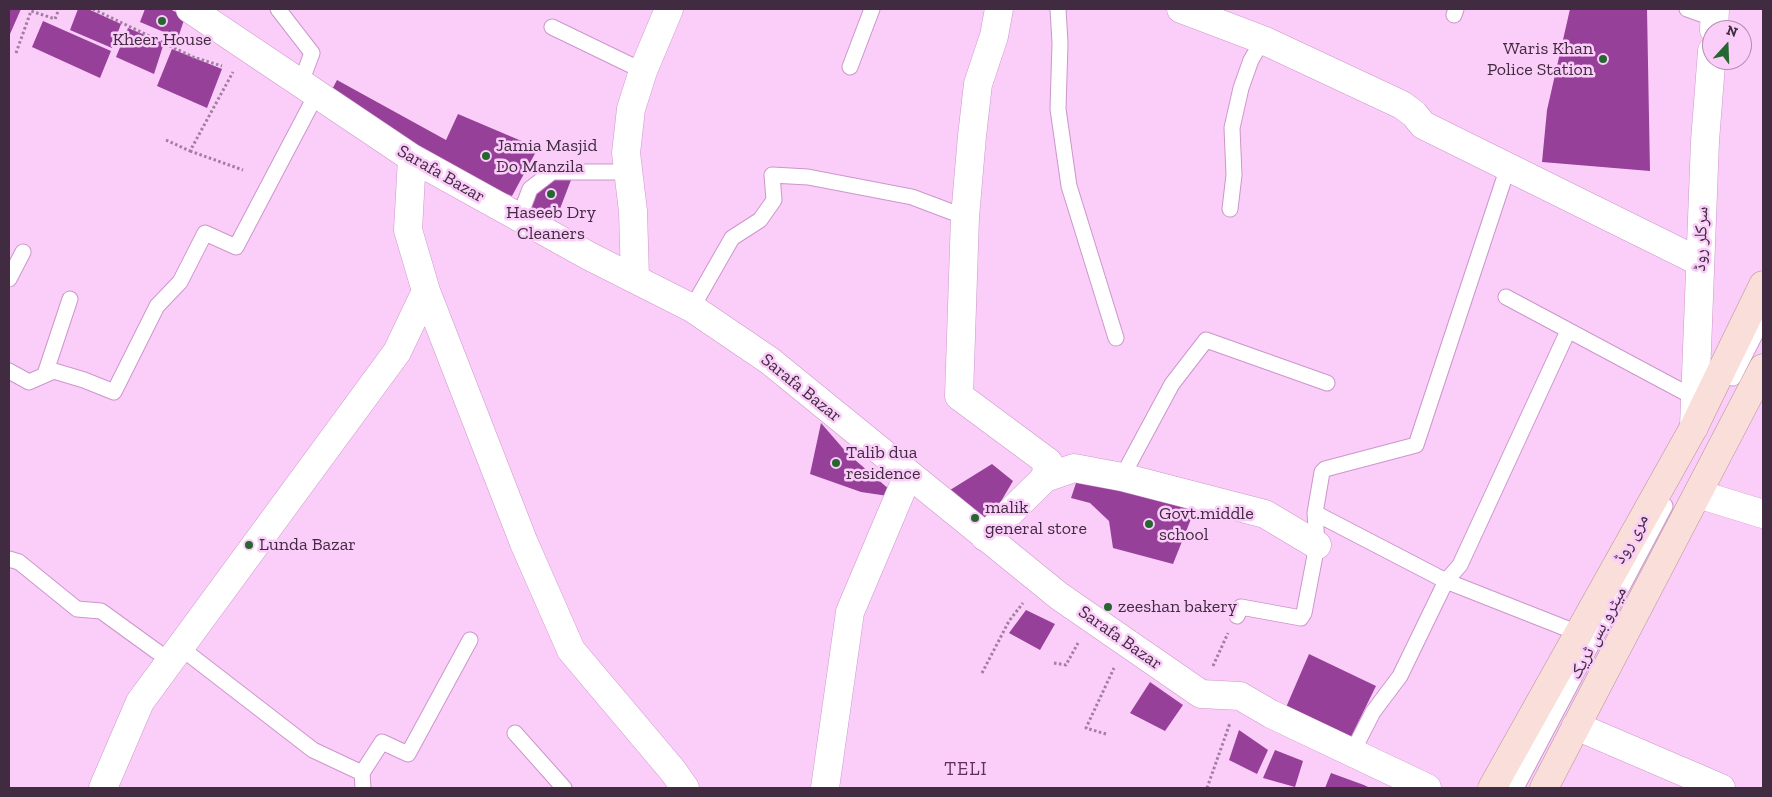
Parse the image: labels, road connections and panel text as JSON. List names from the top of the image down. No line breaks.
{"streets":{"main road":["مری روڈ"],"street":["Sarafa Bazar","سرکلر روڈ"],"lane":["میٹرو بس ٹریک"]},"crossings":[["سرکلر روڈ","مری روڈ"]],"districts":["TELI"],"places":["Kheer House","Waris Khan Police Station","Jamia Masjid Do Manzila","Haseeb Dry Cleaners","Talib dua residence","malik general store","Govt.middle school","Lunda Bazar","zeeshan bakery"],"north":"top"}
